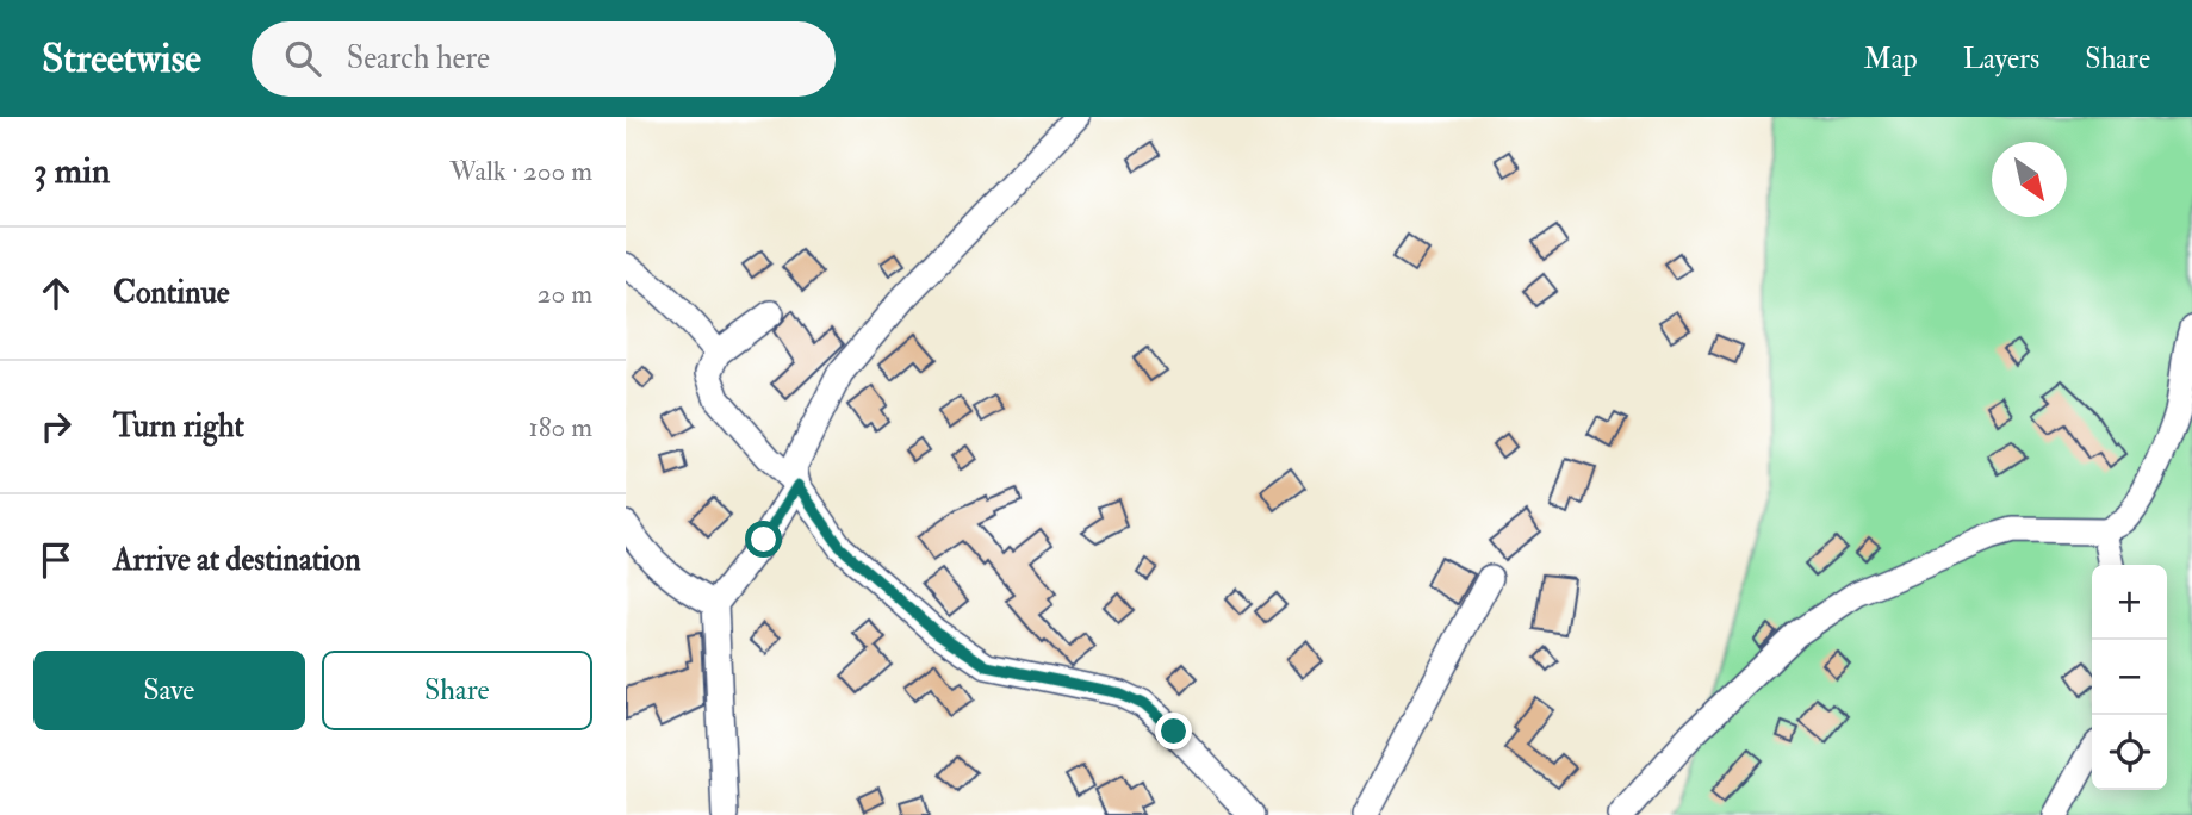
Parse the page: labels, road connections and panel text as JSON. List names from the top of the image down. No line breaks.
{"north":"bottom right","page":{"header":"Streetwise","search":"Search here","nav":["Map","Layers","Share"],"heading":["3 min","Walk · 200 m"],"list":[["Continue","20 m"],["Turn right","180 m"],"Arrive at destination"],"map_buttons":["+","−"],"buttons":["Save","Share"]}}
